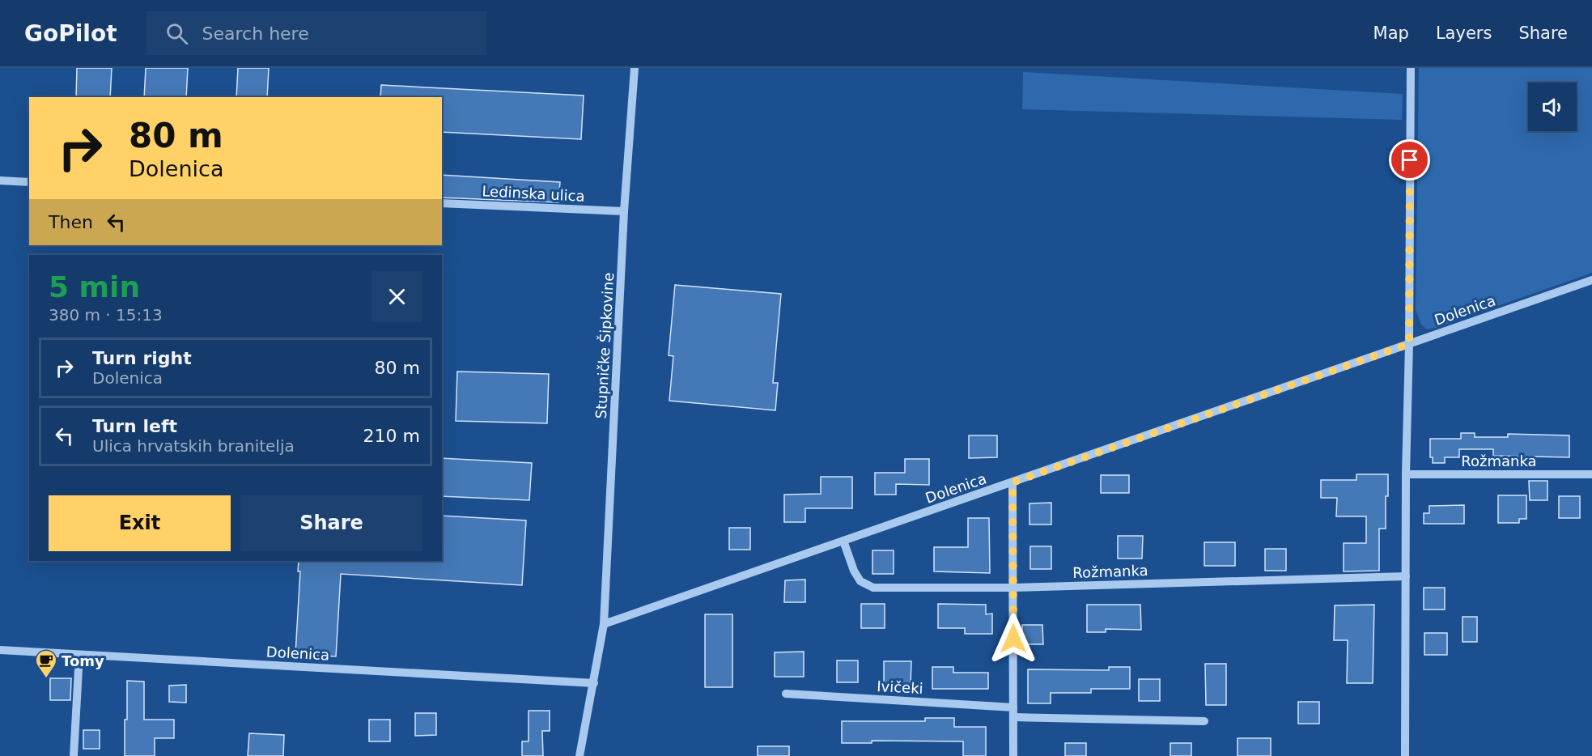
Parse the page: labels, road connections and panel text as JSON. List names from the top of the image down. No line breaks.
{"streets":{"street":["Ledinska ulica","Dolenica","Stupničke Šipkovine","Rožmanka","Ivičeki"]},"crossings":[["Ledinska ulica","Stupničke Šipkovine"],["Dolenica","Stupničke Šipkovine"],["Dolenica","Rožmanka"]],"places":{"cafe":["Tomy"]},"page":{"header":"GoPilot","search":"Search here","nav":["Map","Layers","Share"],"turn":["80 m","Dolenica"],"then":"Then","heading":["5 min","380 m · 15:13"],"list":[{"name":"Turn right","note":"Dolenica","value":"80 m"},{"name":"Turn left","note":"Ulica hrvatskih branitelja","value":"210 m"}],"buttons":["Exit","Share"]}}
